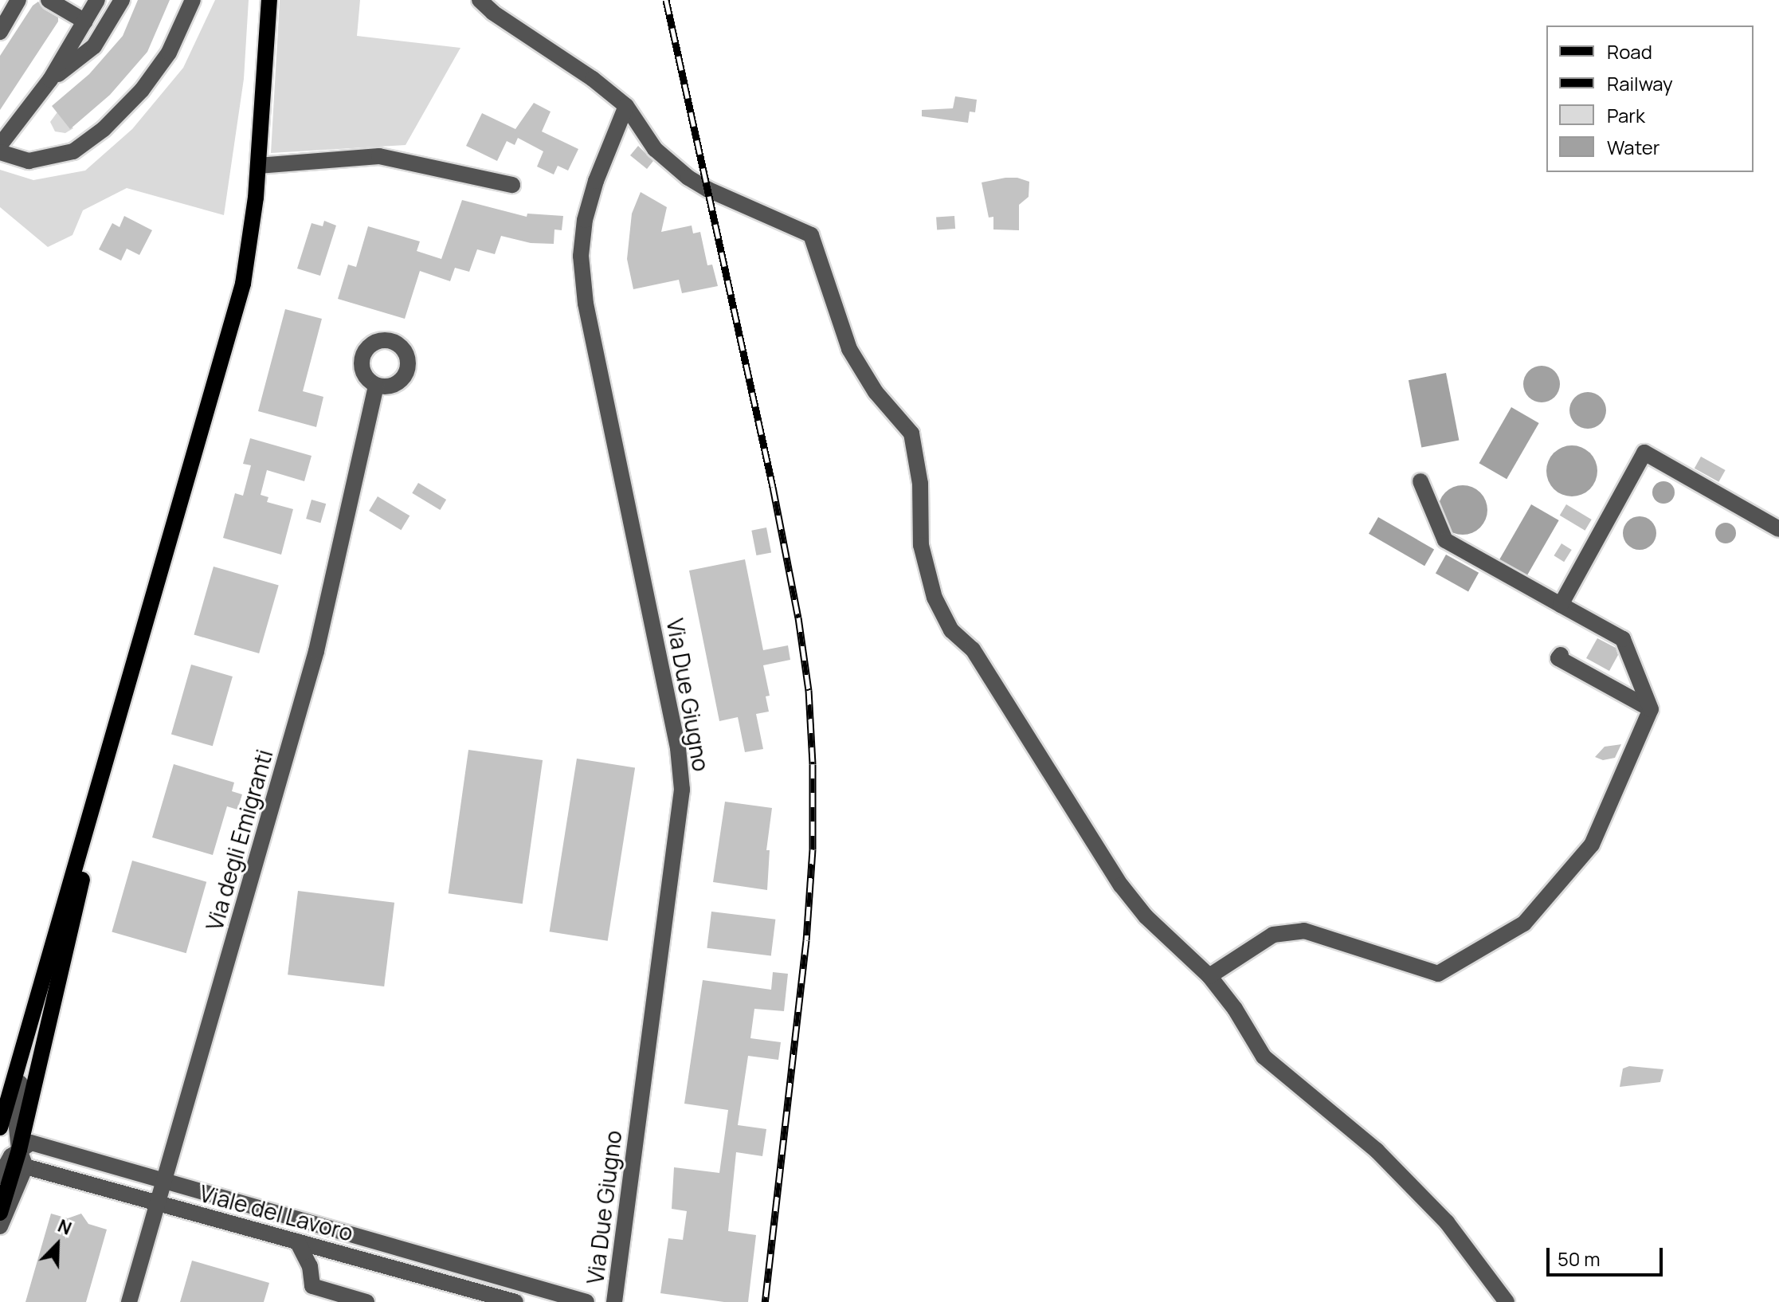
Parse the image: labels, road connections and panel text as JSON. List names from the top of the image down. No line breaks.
{"streets":{"street":["Via Due Giugno","Via degli Emigranti","Viale del Lavoro"]},"crossings":[["Via degli Emigranti","Viale del Lavoro"]],"legend":["Road","Railway","Park","Water"],"scale_bar":"50 m","north":"top right"}
